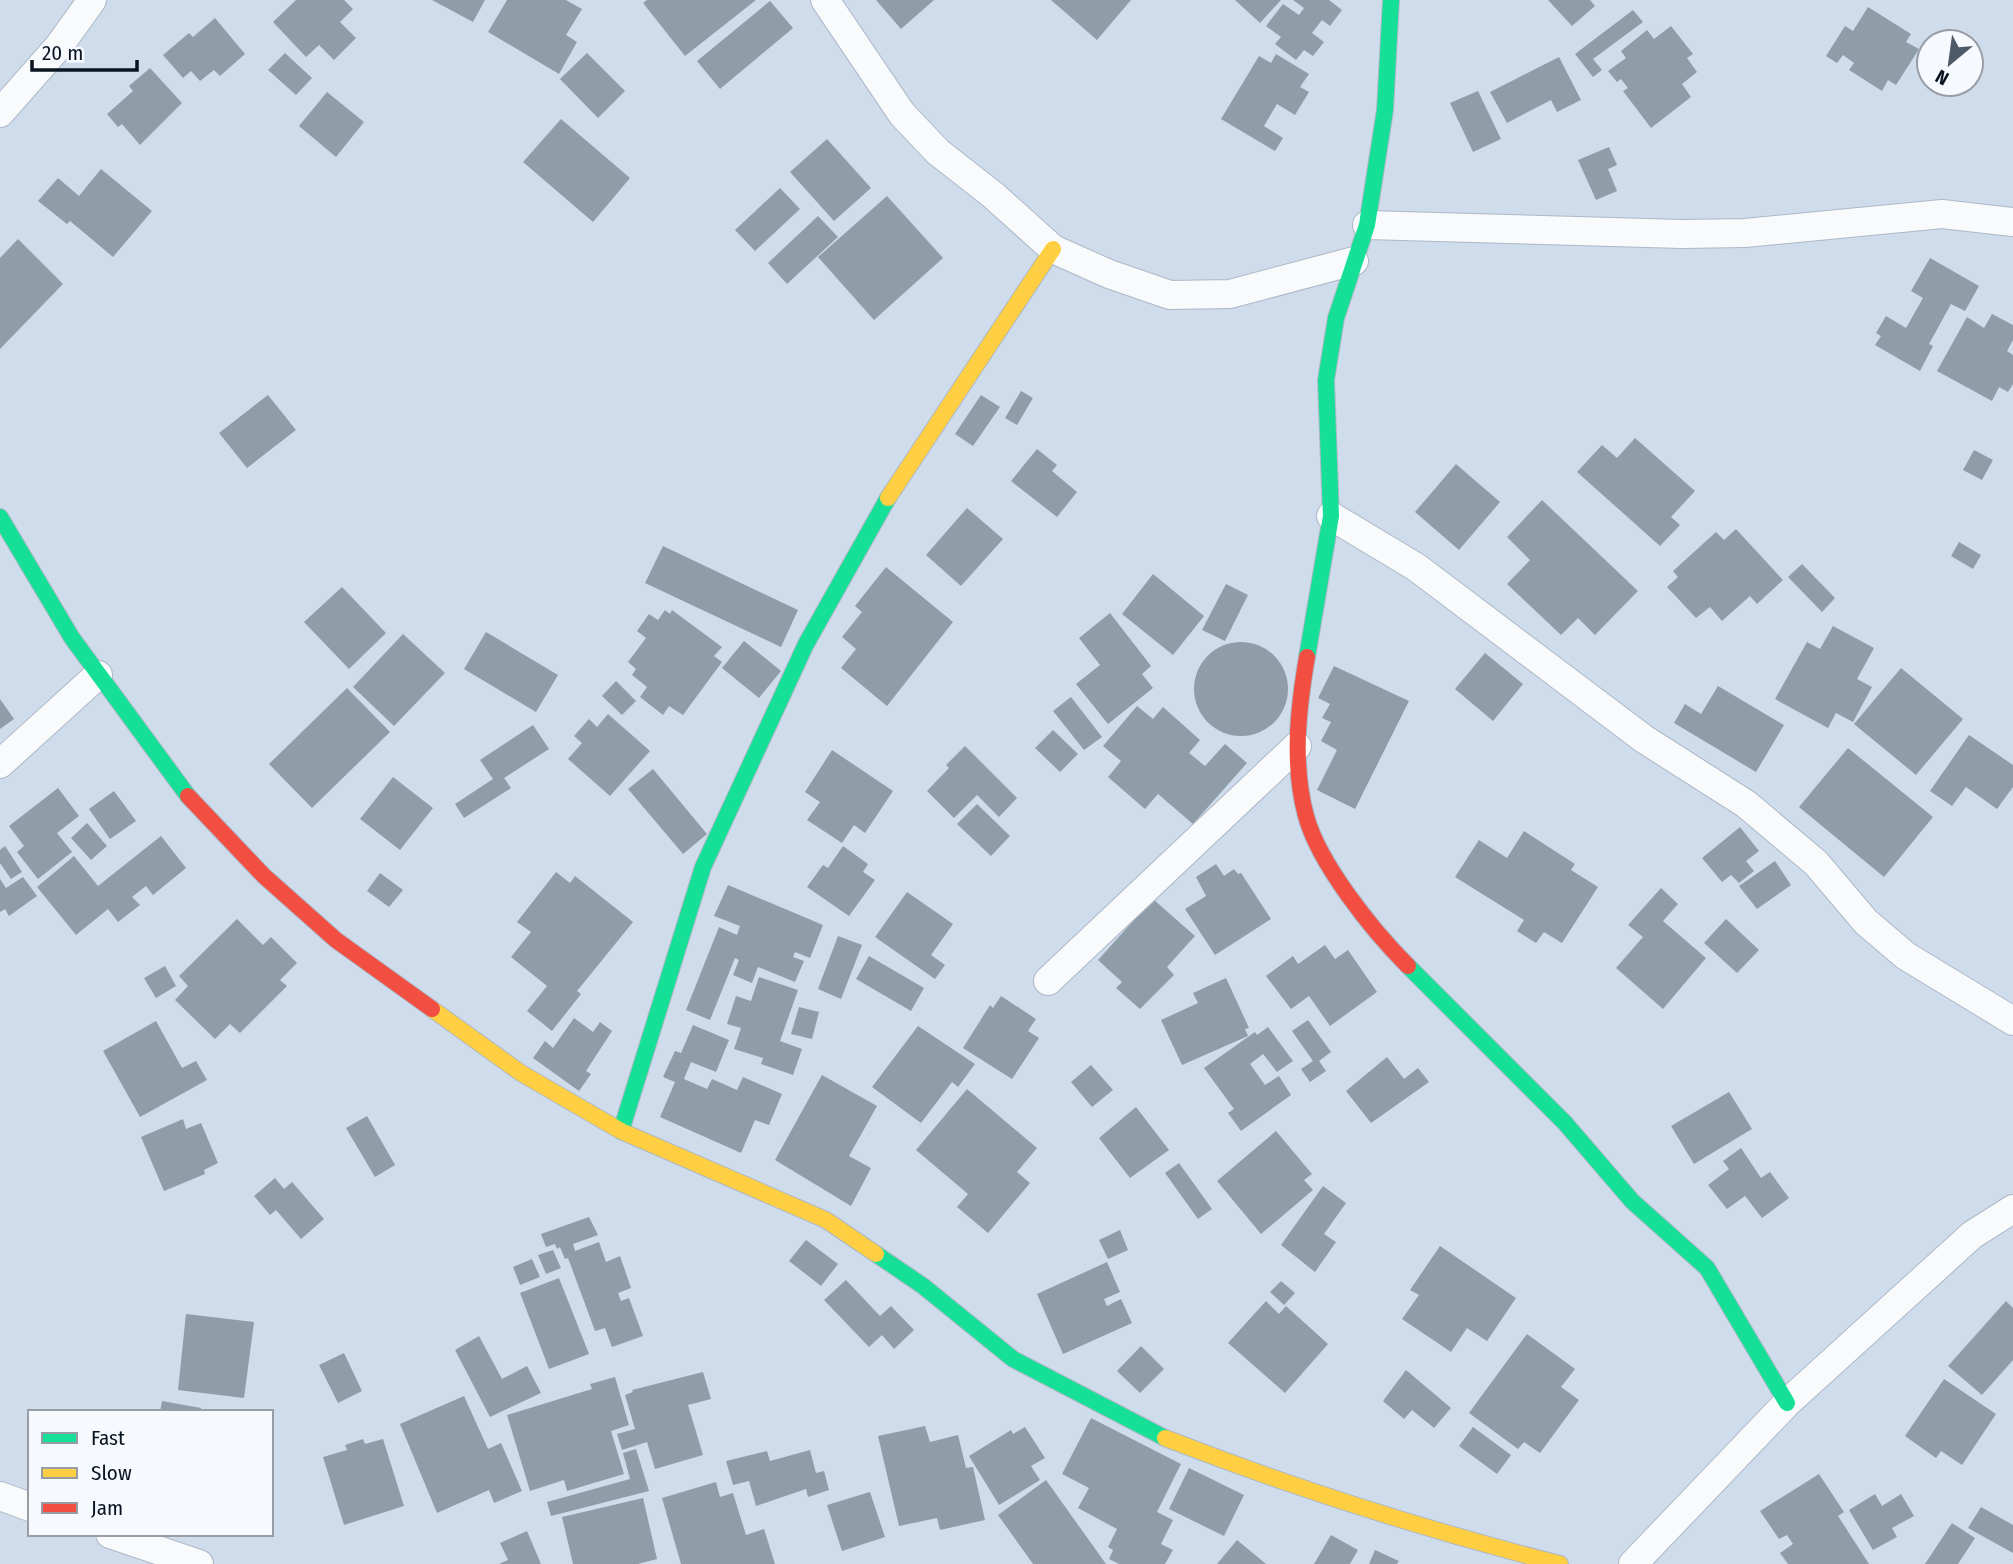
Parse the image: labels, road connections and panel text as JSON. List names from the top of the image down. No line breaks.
{"legend":["Fast","Slow","Jam"],"scale_bar":"20 m","north":"bottom left"}
